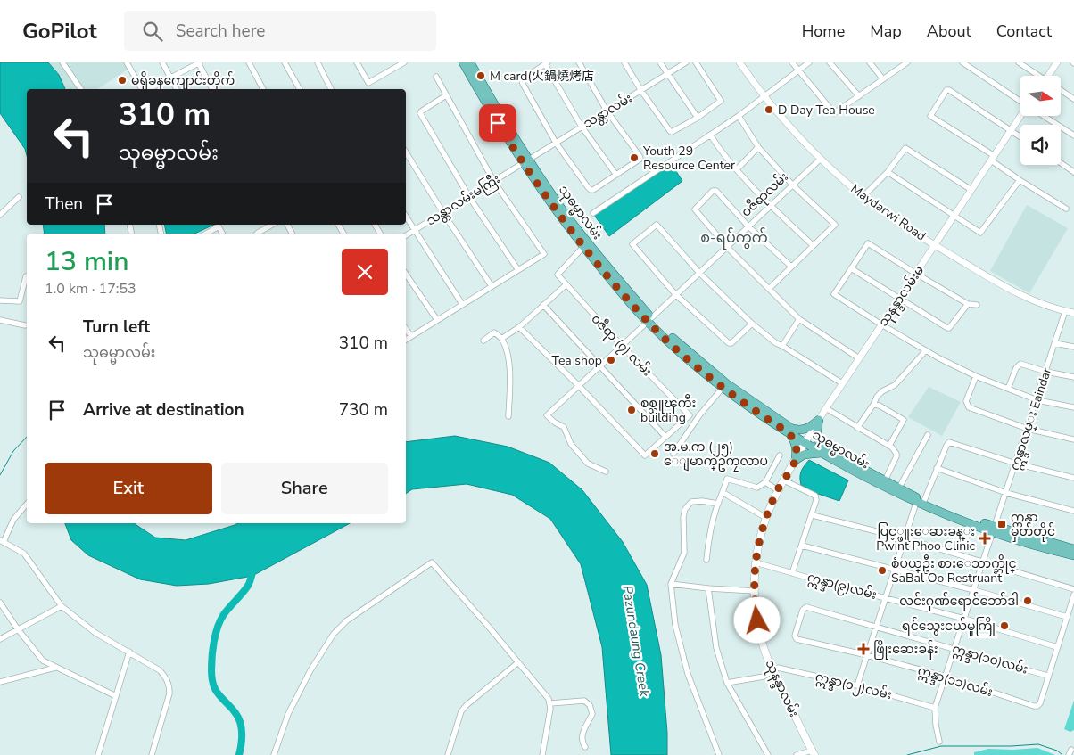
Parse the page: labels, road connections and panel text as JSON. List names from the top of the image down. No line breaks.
{"streets":{"main road":["သုဓမ္မာလမ်း","သုနန္ဒာလမ်း"],"street":["သန္တာလမ်း","ဝဇီရာလမ်း","သန္တာလမ်းမကြီး","Maydarwi Road","သုနန္ဒာလမ်းမ","၀ဇီရာ (၇) လမ်း","ဣန္ဒာလမ္း Eaindar","ဣန္ဒာ(၉)လမ်း","ဣန္ဒာ(၁၀)လမ်း","ဣန္ဒာ(၁၁)လမ်း","ဣန္ဒာ(၁၂)လမ်း"]},"crossings":[["သန္တာလမ်း","သန္တာလမ်းမကြီး"],["သန္တာလမ်း","သုဓမ္မာလမ်း"],["ဝဇီရာလမ်း","သုဓမ္မာလမ်း"],["ဝဇီရာလမ်း","Maydarwi Road"],["ဝဇီရာလမ်း","၀ဇီရာ (၇) လမ်း"],["သန္တာလမ်းမကြီး","သုဓမ္မာလမ်း"],["သုဓမ္မာလမ်း","သုနန္ဒာလမ်းမ"],["သုဓမ္မာလမ်း","၀ဇီရာ (၇) လမ်း"],["သုဓမ္မာလမ်း","ဣန္ဒာလမ္း Eaindar"],["သုဓမ္မာလမ်း","သုနန္ဒာလမ်း"],["Maydarwi Road","သုနန္ဒာလမ်းမ"],["Maydarwi Road","ဣန္ဒာလမ္း Eaindar"],["သုနန္ဒာလမ်းမ","သုနန္ဒာလမ်း"],["ဣန္ဒာလမ္း Eaindar","ဣန္ဒာ(၉)လမ်း"],["ဣန္ဒာလမ္း Eaindar","ဣန္ဒာ(၁၀)လမ်း"],["ဣန္ဒာလမ္း Eaindar","ဣန္ဒာ(၁၁)လမ်း"],["ဣန္ဒာလမ္း Eaindar","ဣန္ဒာ(၁၂)လမ်း"],["ဣန္ဒာ(၉)လမ်း","သုနန္ဒာလမ်း"],["ဣန္ဒာ(၁၀)လမ်း","ဣန္ဒာ(၁၁)လမ်း"],["ဣန္ဒာ(၁၂)လမ်း","သုနန္ဒာလမ်း"]],"districts":["စ-ရပ်ကွက်"],"water":["Pazundaung Creek"],"places":{"other":["M card(火鍋燒烤店","မရှိခနကျောင်းတိုက်","D Day Tea House","Youth 29 Resource Center","Tea shop","စစ္သူၾကီး building","အ.မ.က (၂၅) ေျမာက္ဥကၠလာပ","စံပယ္ဦး စားေသာက္ဆိုင္ SaBal Oo Restruant","လင်းဂုဏ်ရောင်ဘော်ဒါ","ရင်သွေးငယ်မူကြို"],"transit":["ဣန္ဒာ မှတ်တိုင်"],"health":["ပြင့္ဖူးေဆးခန္း Pwint Phoo Clinic","ဖြိုးဆေးခန်း"]},"north":"right","page":{"header":"GoPilot","search":"Search here","nav":["Home","Map","About","Contact"],"turn":["310 m","သုဓမ္မာလမ်း"],"then":"Then","heading":["13 min","1.0 km · 17:53"],"list":[{"name":"Turn left","note":"သုဓမ္မာလမ်း","value":"310 m"},{"name":"Arrive at destination","value":"730 m"}],"buttons":["Exit","Share"]}}
